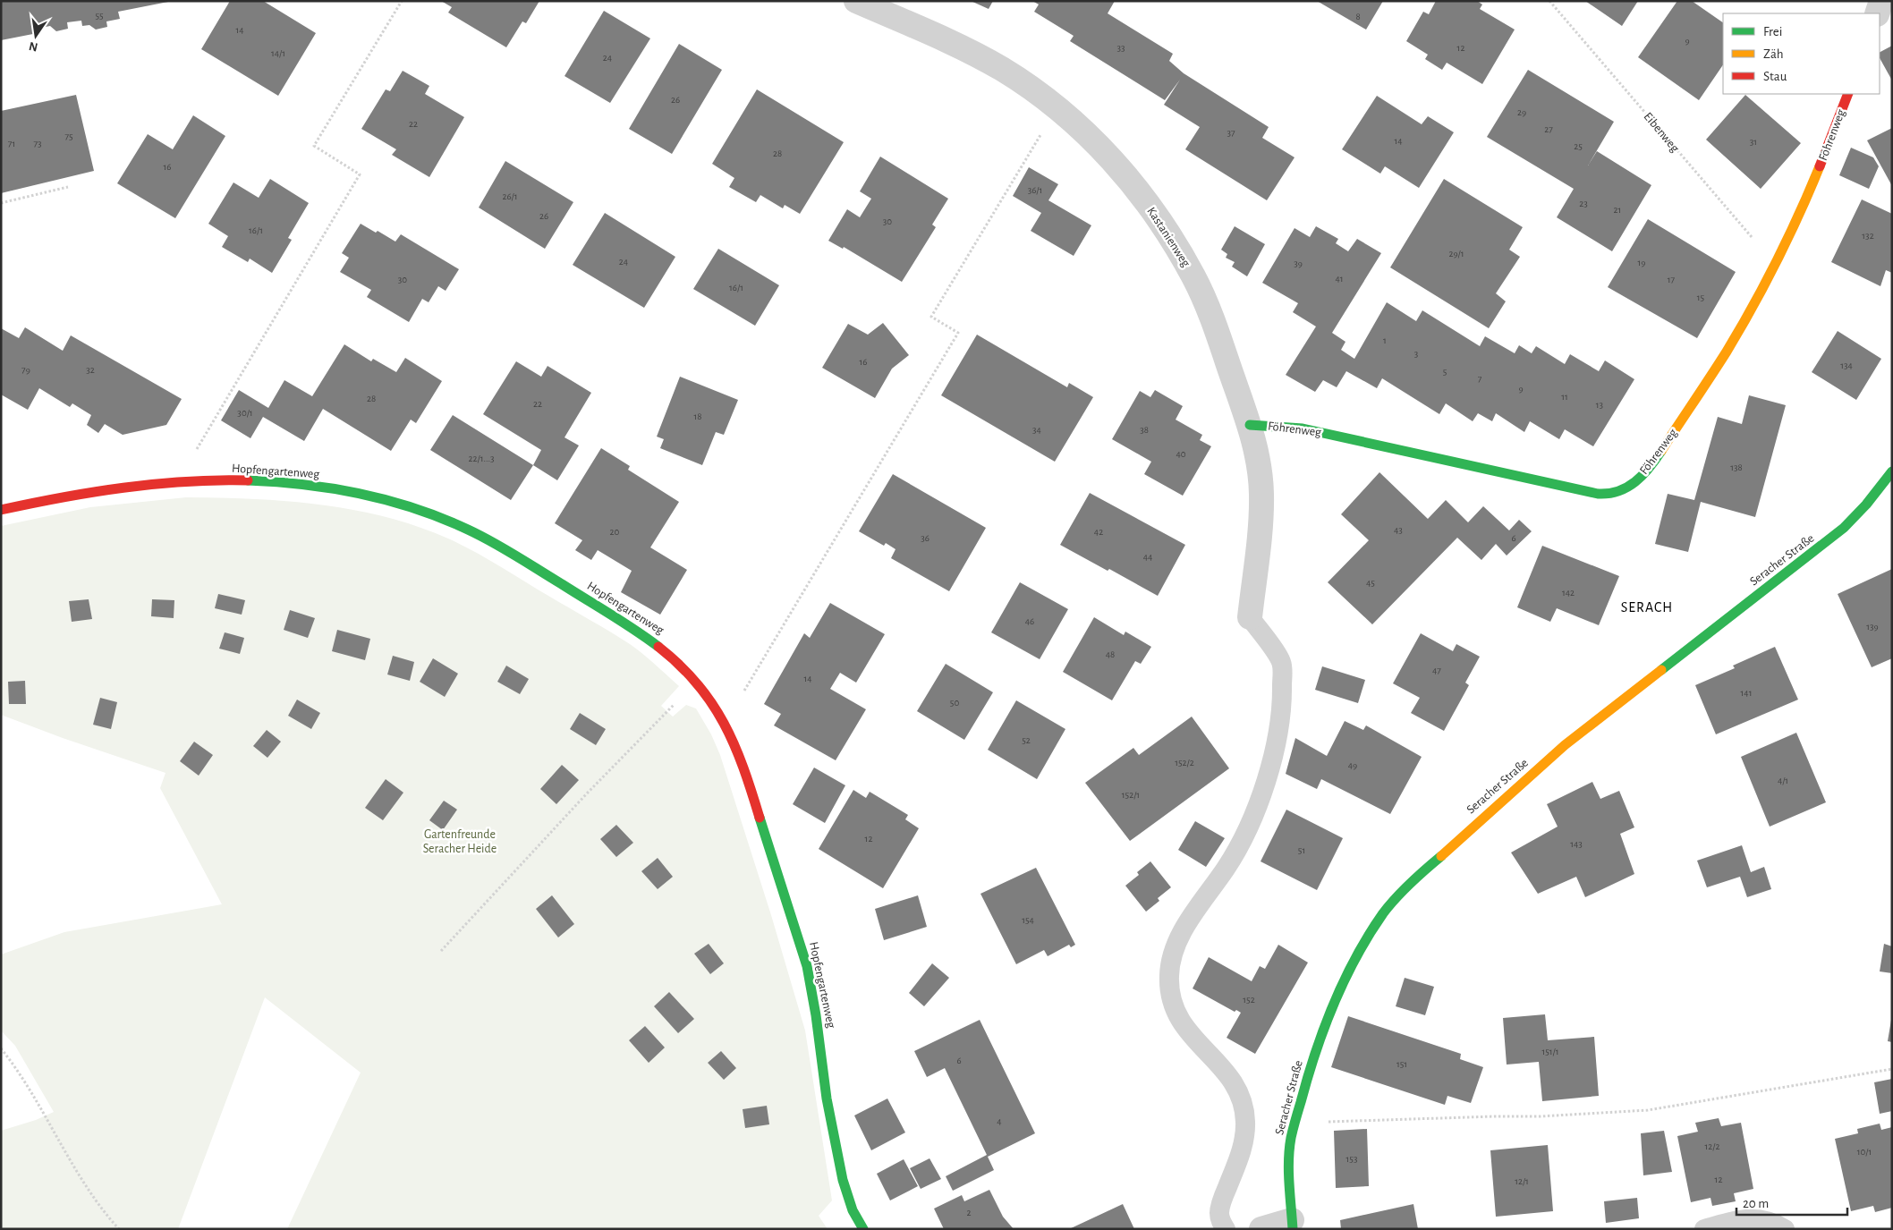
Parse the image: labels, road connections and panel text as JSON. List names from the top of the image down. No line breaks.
{"streets":{"street":["Föhrenweg","Kastanienweg","Hopfengartenweg","Seracher Straße"],"path":["Eibenweg"]},"crossings":[["Eibenweg","Föhrenweg"],["Föhrenweg","Kastanienweg"]],"districts":["SERACH"],"parks":["Gartenfreunde Seracher Heide"],"house_numbers":["55","8","14","9","33","12","14/1","24","26","29","22","27","37","75","14","31","71","73","25","28","16","36/1","26/1","23","21","26","30","16/1","132","29/1","24","19","39","41","30","17","16/1","15","1","3","16","134","79","32","5","7","9","11","28","22","13","30/1","18","34","38","40","22/1...3","138","43","20","42","36","6","44","45","142","46","139","48","47","14","141","50","52","152/2","49","4/1","152/1","12","143","51","154","152","151/1","6","151","4","12/2","10/1","153","12","12/1","2"],"legend":["Frei","Zäh","Stau"],"scale_bar":"20 m","north":"bottom"}
